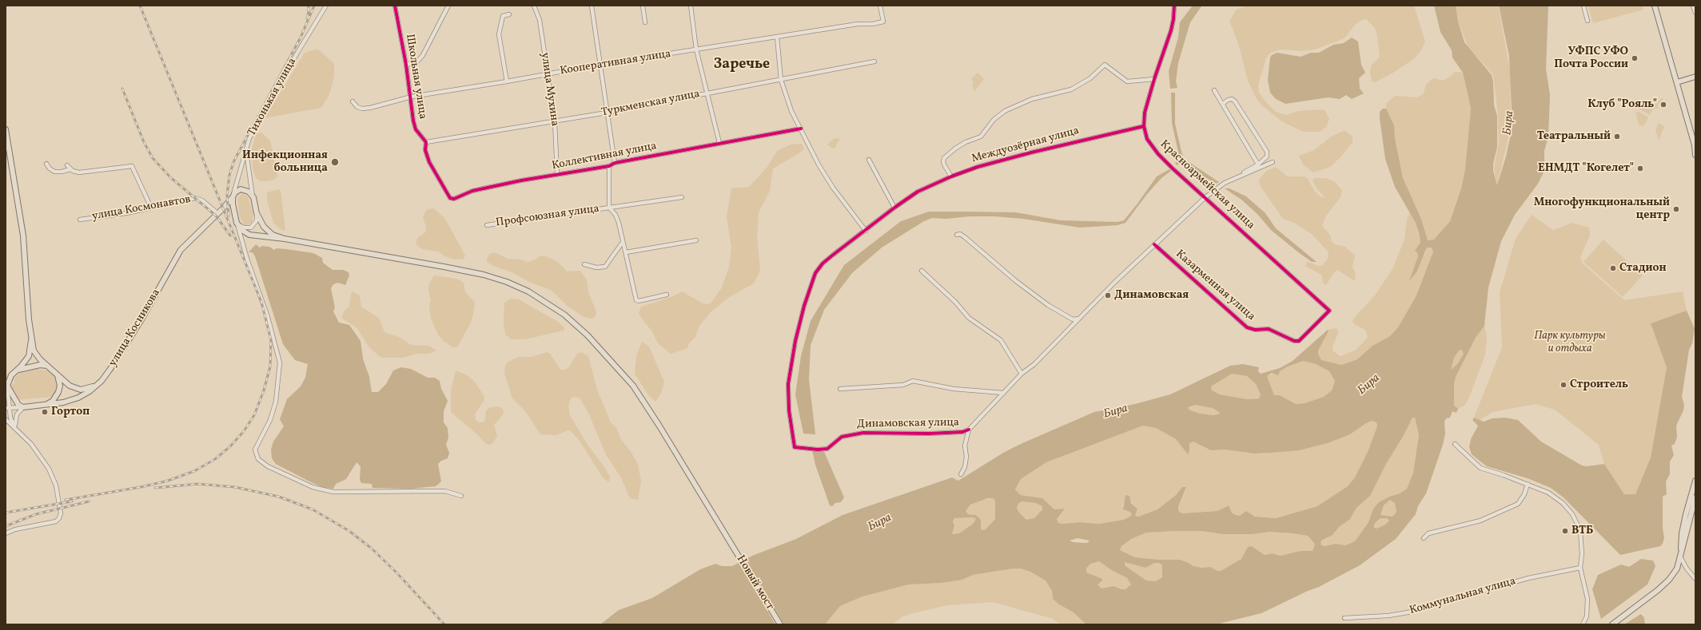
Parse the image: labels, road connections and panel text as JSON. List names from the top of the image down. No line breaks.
{"streets":{"main road":["улица Косникова","Новый мост"],"street":["Кооперативная улица","Школьная улица","улица Мухина","Тихонькая улица","Туркменская улица","Междуозёрная улица","Коллективная улица","Красноармейская улица","улица Космонавтов","Профсоюзная улица","Казарменная улица","Динамовская улица","Коммунальная улица"]},"crossings":[["Кооперативная улица","Школьная улица"],["Кооперативная улица","улица Мухина"],["Школьная улица","Туркменская улица"],["Школьная улица","Коллективная улица"],["улица Мухина","Туркменская улица"],["улица Мухина","Коллективная улица"],["Тихонькая улица","улица Косникова"],["Туркменская улица","Коллективная улица"],["Междуозёрная улица","Красноармейская улица"],["Междуозёрная улица","Динамовская улица"],["Красноармейская улица","Казарменная улица"],["улица Космонавтов","улица Косникова"]],"districts":["Заречье"],"water":["Бира"],"parks":["Парк культуры и отдыха"],"places":["УФПС УФО Почта России","Клуб \"Рояль\"","Театральный","Инфекционная больница","ЕНМДТ \"Когелет\"","Многофункциональный центр","Стадион","Динамовская","Строитель","Гортоп","ВТБ"]}
